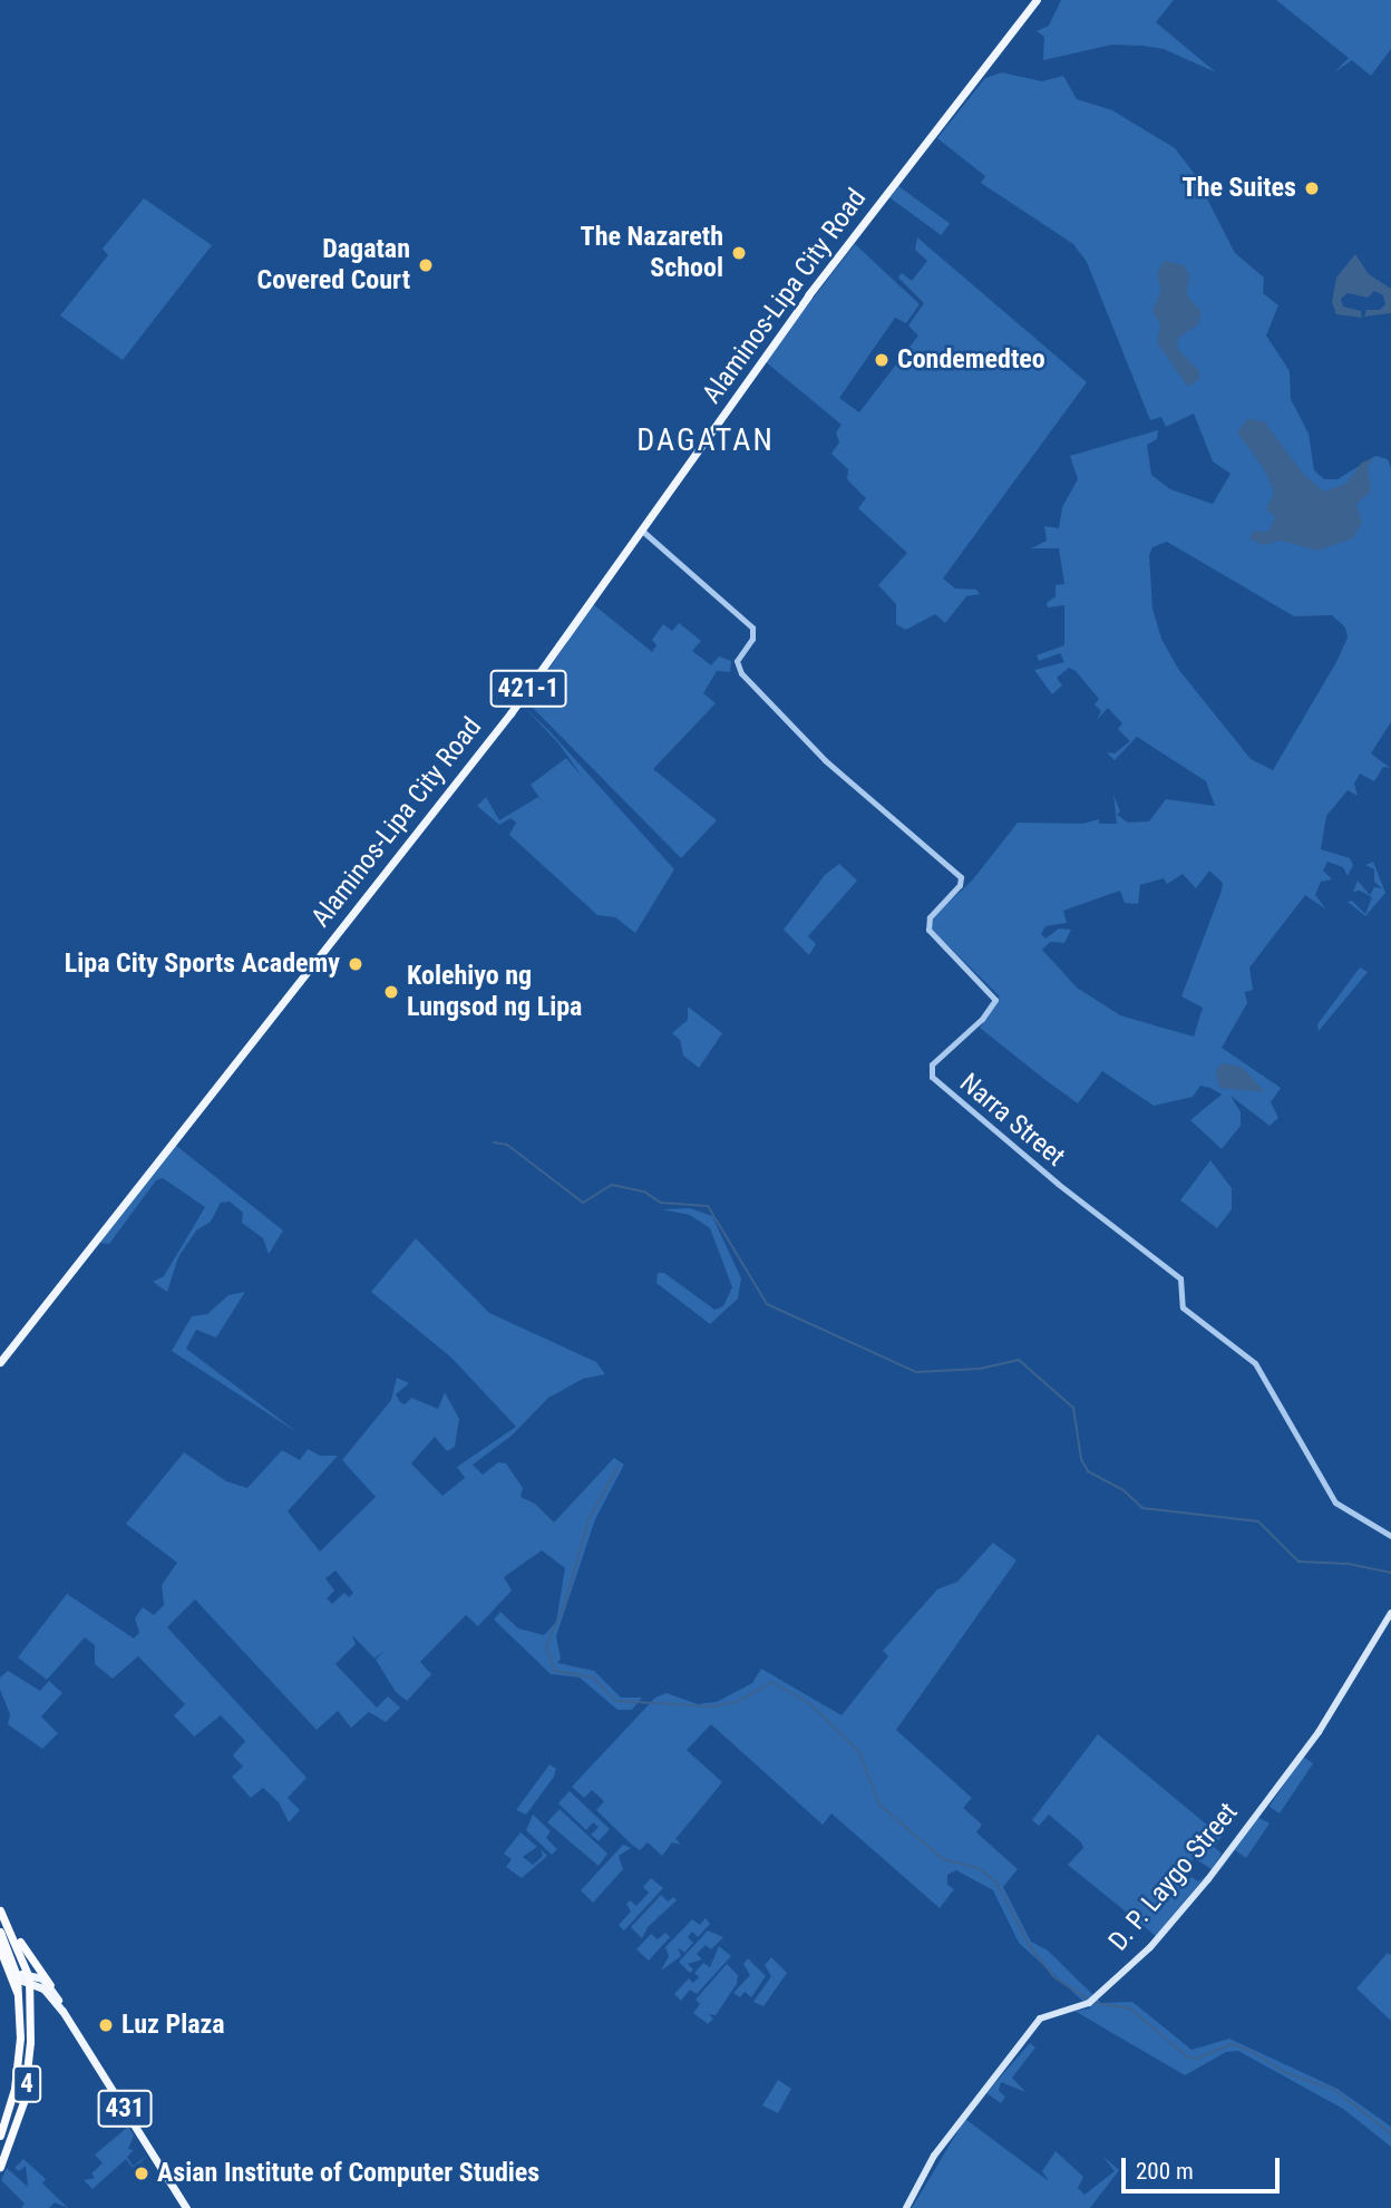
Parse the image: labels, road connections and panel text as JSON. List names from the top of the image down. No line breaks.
{"streets":{"highway":["4"],"main road":["Alaminos-Lipa City Road","421-1","D. P. Laygo Street","431"],"street":["Narra Street"]},"crossings":[["Alaminos-Lipa City Road","Narra Street"]],"districts":["DAGATAN"],"places":["The Suites","The Nazareth School","Dagatan Covered Court","Condemedteo","Lipa City Sports Academy","Kolehiyo ng Lungsod ng Lipa","Luz Plaza","Asian Institute of Computer Studies"],"scale_bar":"200 m"}
